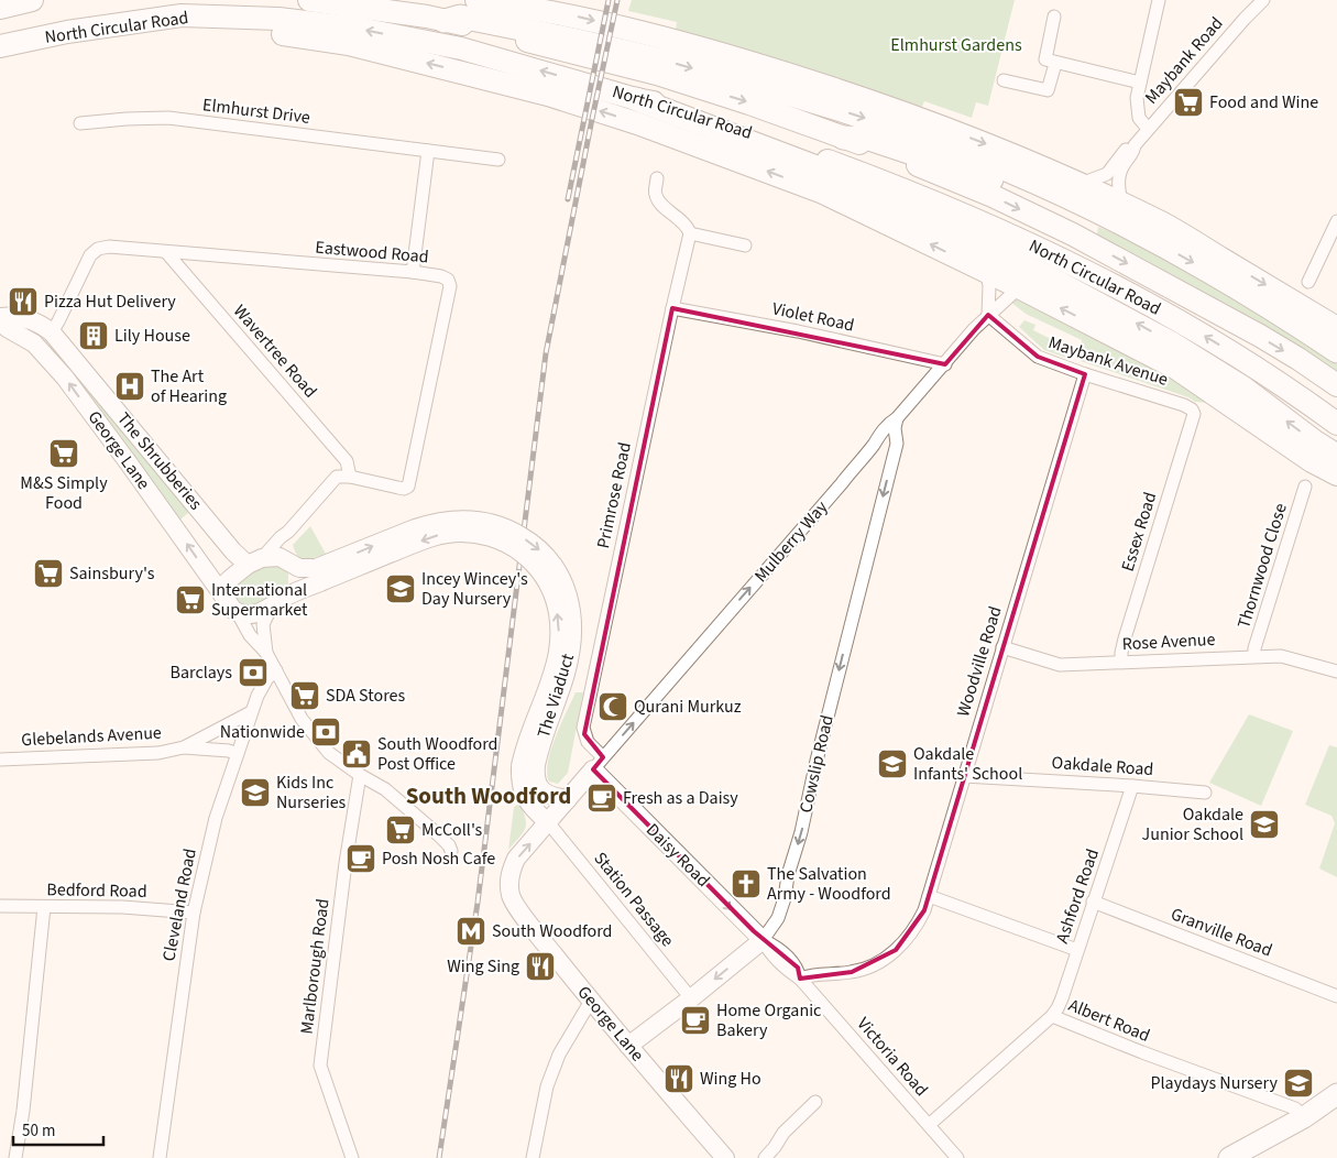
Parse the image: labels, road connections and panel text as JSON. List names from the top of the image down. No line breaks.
{"streets":{"highway":["North Circular Road"],"main road":["George Lane","The Shrubberies","The Viaduct","Cowslip Road","Daisy Road"],"street":["Maybank Road","Elmhurst Drive","Eastwood Road","Violet Road","Wavertree Road","Maybank Avenue","Primrose Road","Essex Road","Mulberry Way","Thornwood Close","Rose Avenue","Woodville Road","Glebelands Avenue","Oakdale Road","Bedford Road","Ashford Road","Station Passage","Cleveland Road","Granville Road","Marlborough Road","Albert Road","Victoria Road"]},"crossings":[["Eastwood Road","Wavertree Road"],["Eastwood Road","The Shrubberies"],["Violet Road","Primrose Road"],["Violet Road","Mulberry Way"],["Maybank Avenue","Essex Road"],["Maybank Avenue","Mulberry Way"],["Maybank Avenue","Woodville Road"],["George Lane","The Shrubberies"],["George Lane","The Viaduct"],["George Lane","Cowslip Road"],["George Lane","Station Passage"],["The Shrubberies","The Viaduct"],["Primrose Road","Mulberry Way"],["Primrose Road","Daisy Road"],["Essex Road","Rose Avenue"],["Mulberry Way","Cowslip Road"],["Mulberry Way","Daisy Road"],["Thornwood Close","Rose Avenue"],["Rose Avenue","Woodville Road"],["Woodville Road","Oakdale Road"],["Woodville Road","Victoria Road"],["The Viaduct","Station Passage"],["Glebelands Avenue","Cleveland Road"],["Cowslip Road","Daisy Road"],["Cowslip Road","Station Passage"],["Cowslip Road","Victoria Road"],["Oakdale Road","Ashford Road"],["Daisy Road","Victoria Road"],["Bedford Road","Cleveland Road"],["Ashford Road","Granville Road"],["Ashford Road","Albert Road"],["Albert Road","Victoria Road"]],"one_way":["George Lane","Mulberry Way","Cowslip Road","Daisy Road"],"districts":["South Woodford"],"parks":["Elmhurst Gardens"],"places":{"supermarket":["Food and Wine","M&S Simply Food","Sainsbury's","International Supermarket","SDA Stores","McColl's"],"restaurant":["Pizza Hut Delivery","Wing Sing","Wing Ho"],"building":["Lily House"],"hospital":["The Art of Hearing"],"school or university":["Incey Wincey's Day Nursery","Oakdale Infants' School","Kids Inc Nurseries","Oakdale Junior School","Playdays Nursery"],"bank":["Barclays","Nationwide"],"mosque":["Qurani Murkuz"],"public building":["South Woodford Post Office"],"cafe":["Fresh as a Daisy","Posh Nosh Cafe","Home Organic Bakery"],"church":["The Salvation Army - Woodford"],"metro station":["South Woodford"]},"scale_bar":"50 m"}
